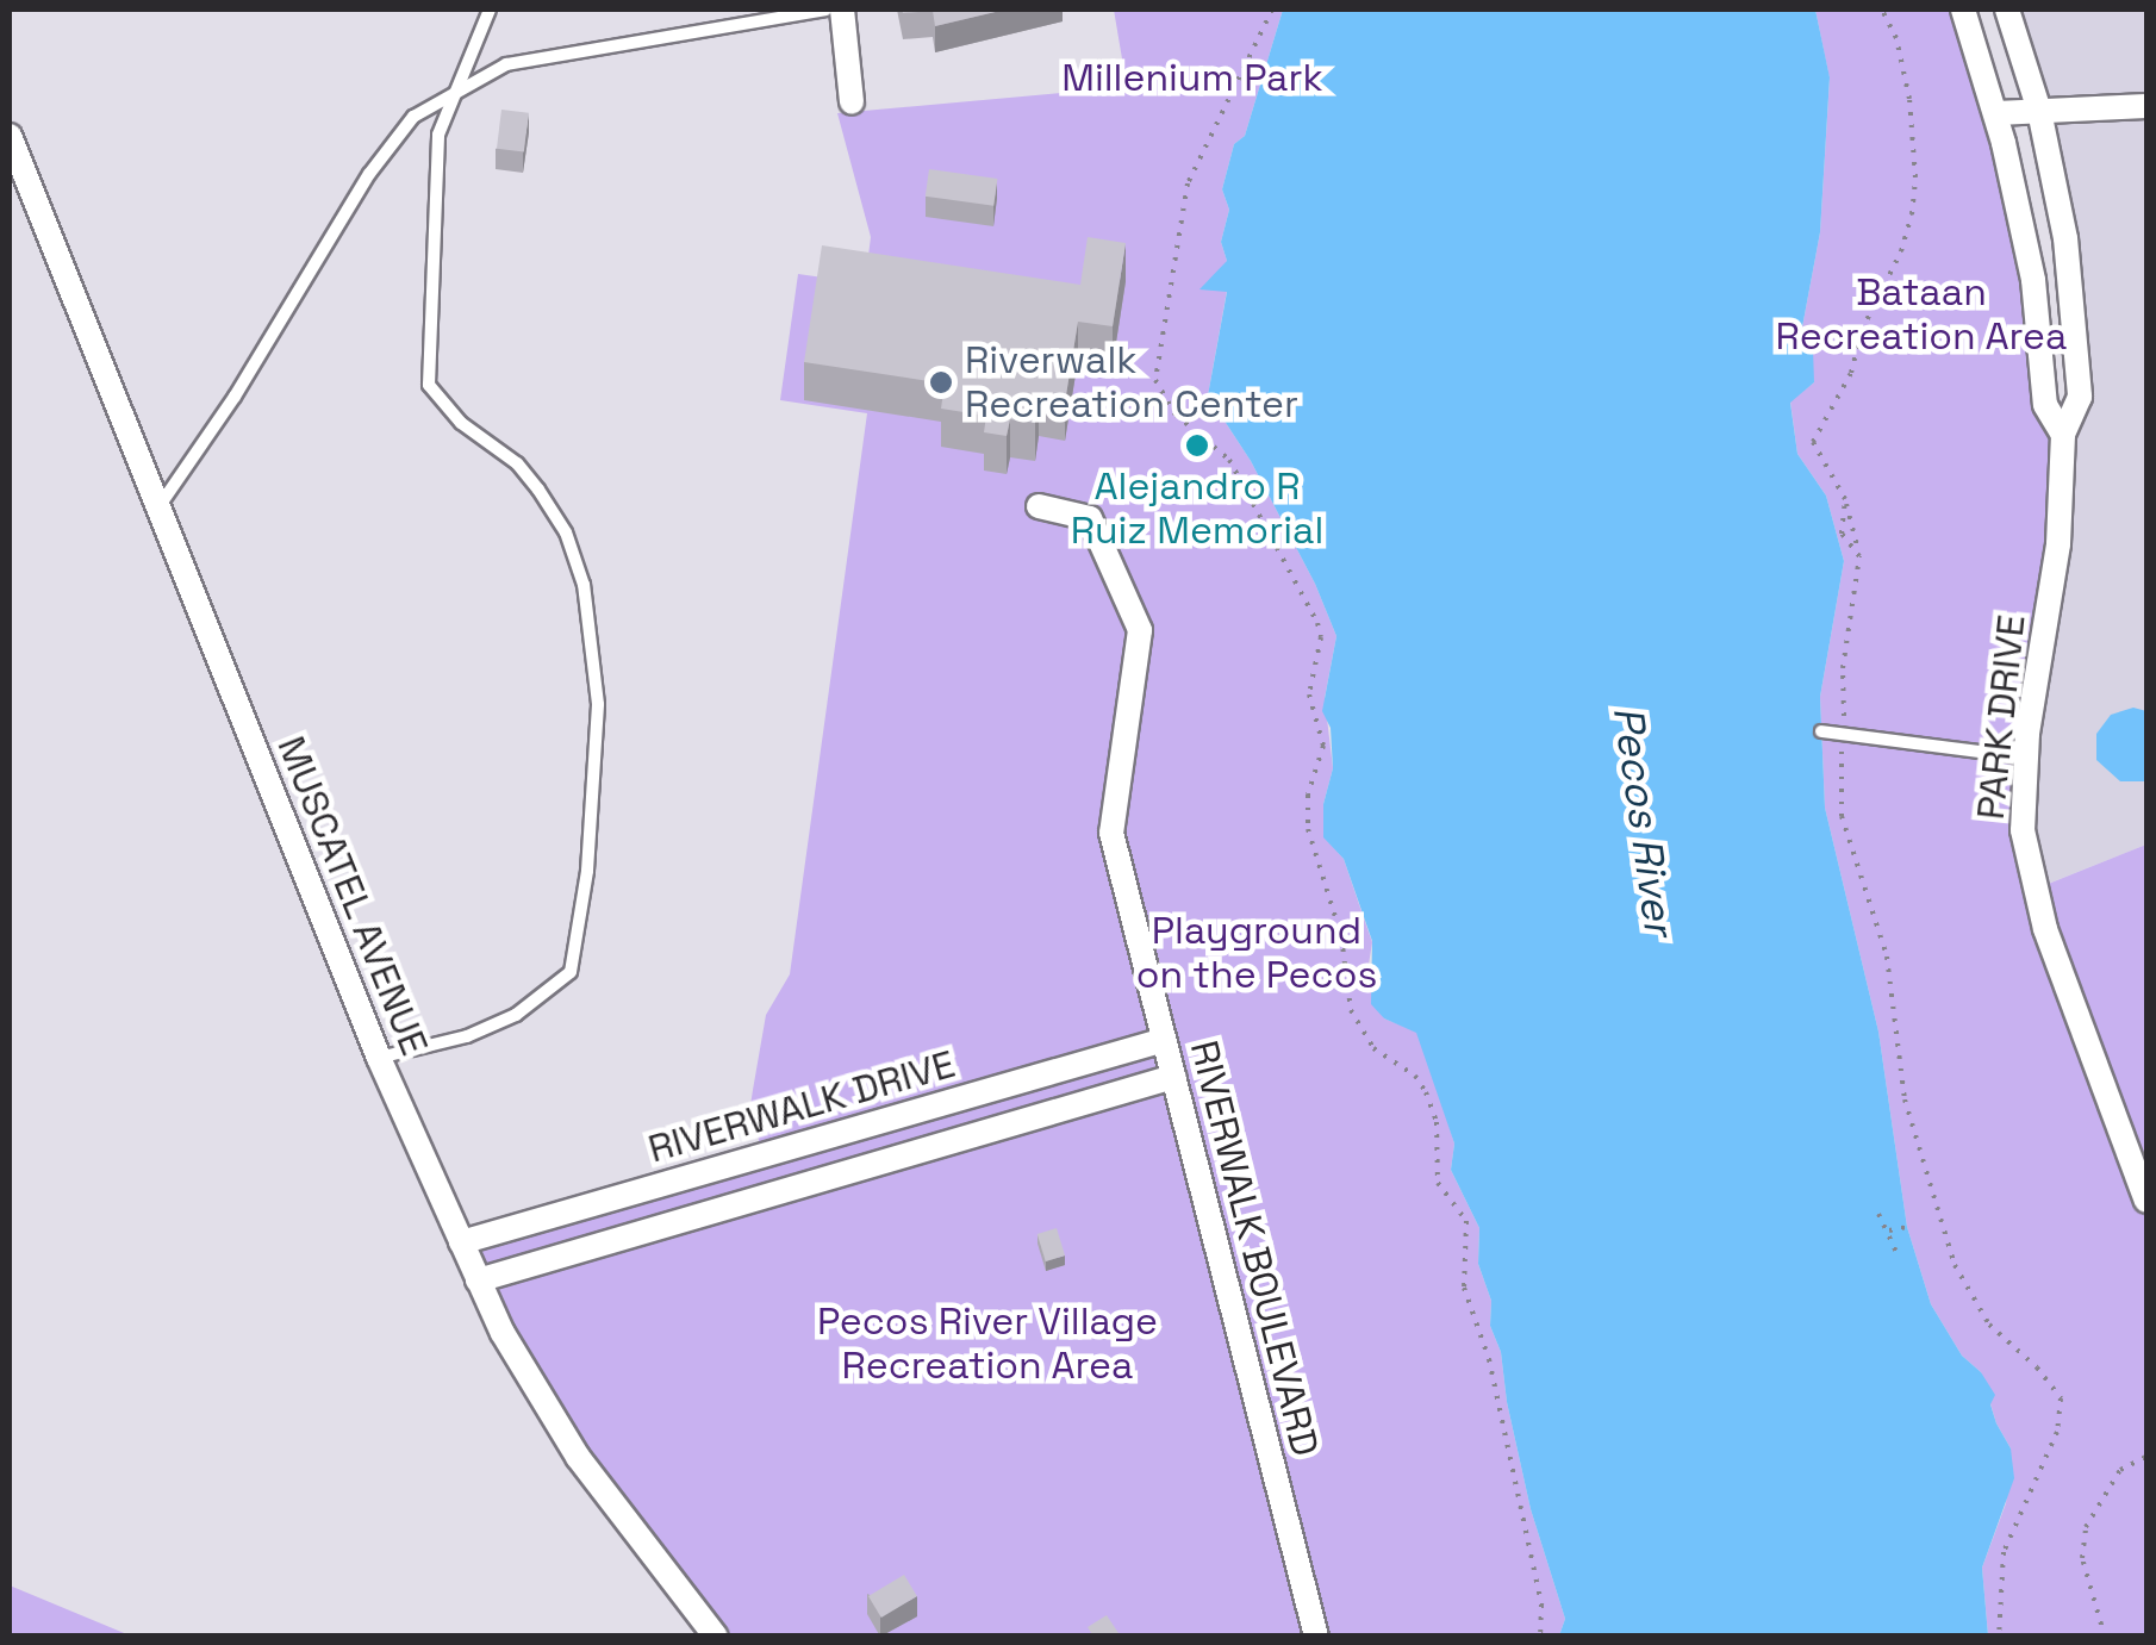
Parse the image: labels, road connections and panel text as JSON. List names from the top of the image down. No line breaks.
{"streets":{"street":["PARK DRIVE","MUSCATEL AVENUE","RIVERWALK DRIVE","RIVERWALK BOULEVARD"]},"crossings":[["MUSCATEL AVENUE","RIVERWALK DRIVE"],["RIVERWALK DRIVE","RIVERWALK BOULEVARD"]],"water":["Pecos River"],"parks":["Millenium Park","Bataan Recreation Area","Playground on the Pecos","Pecos River Village Recreation Area"],"places":["Riverwalk Recreation Center","Alejandro R Ruiz Memorial"]}
